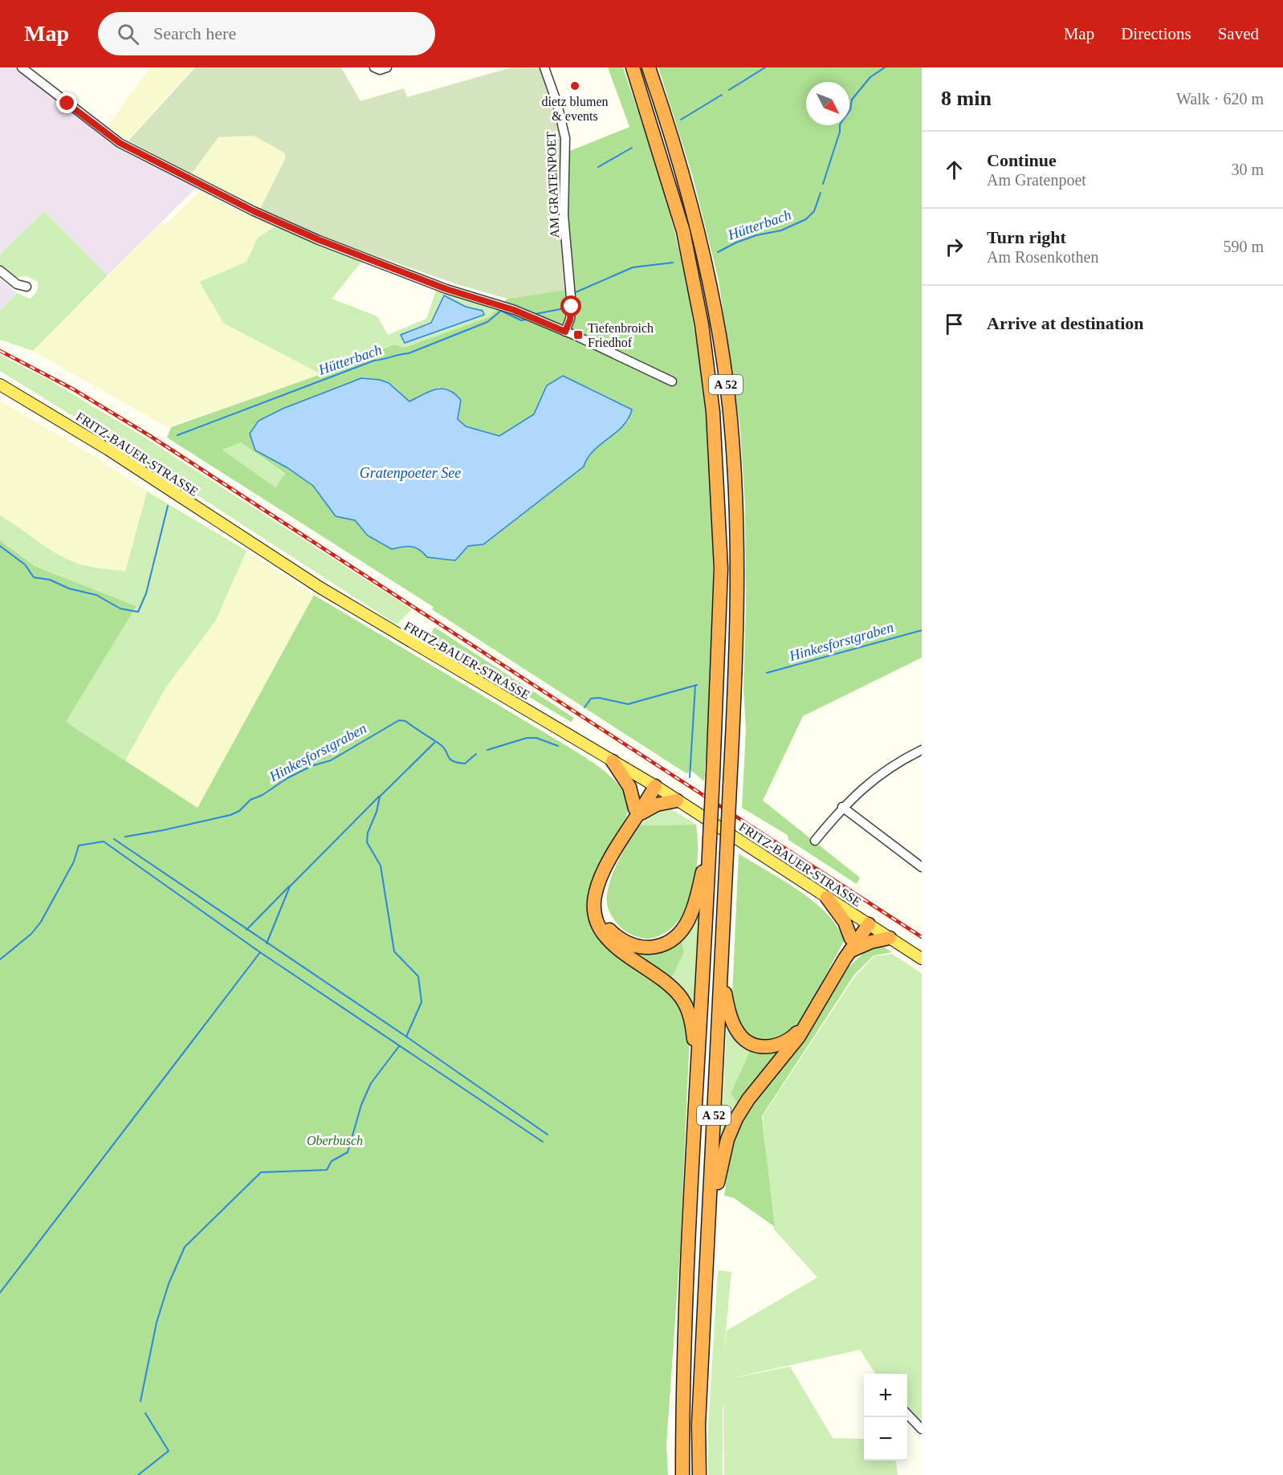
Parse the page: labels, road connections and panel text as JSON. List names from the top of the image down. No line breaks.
{"streets":{"highway":["A 52"],"main road":["FRITZ-BAUER-STRASSE"],"street":["AM GRATENPOET"]},"water":["Hütterbach","Gratenpoeter See","Hinkesforstgraben"],"parks":["Oberbusch"],"places":{"other":["dietz blumen & events"],"transit":["Tiefenbroich Friedhof"]},"north":"bottom right","page":{"header":"Map","search":"Search here","nav":["Map","Directions","Saved"],"heading":["8 min","Walk · 620 m"],"list":[["Continue","Am Gratenpoet","30 m"],["Turn right","Am Rosenkothen","590 m"],"Arrive at destination"],"map_buttons":["+","−"]}}
